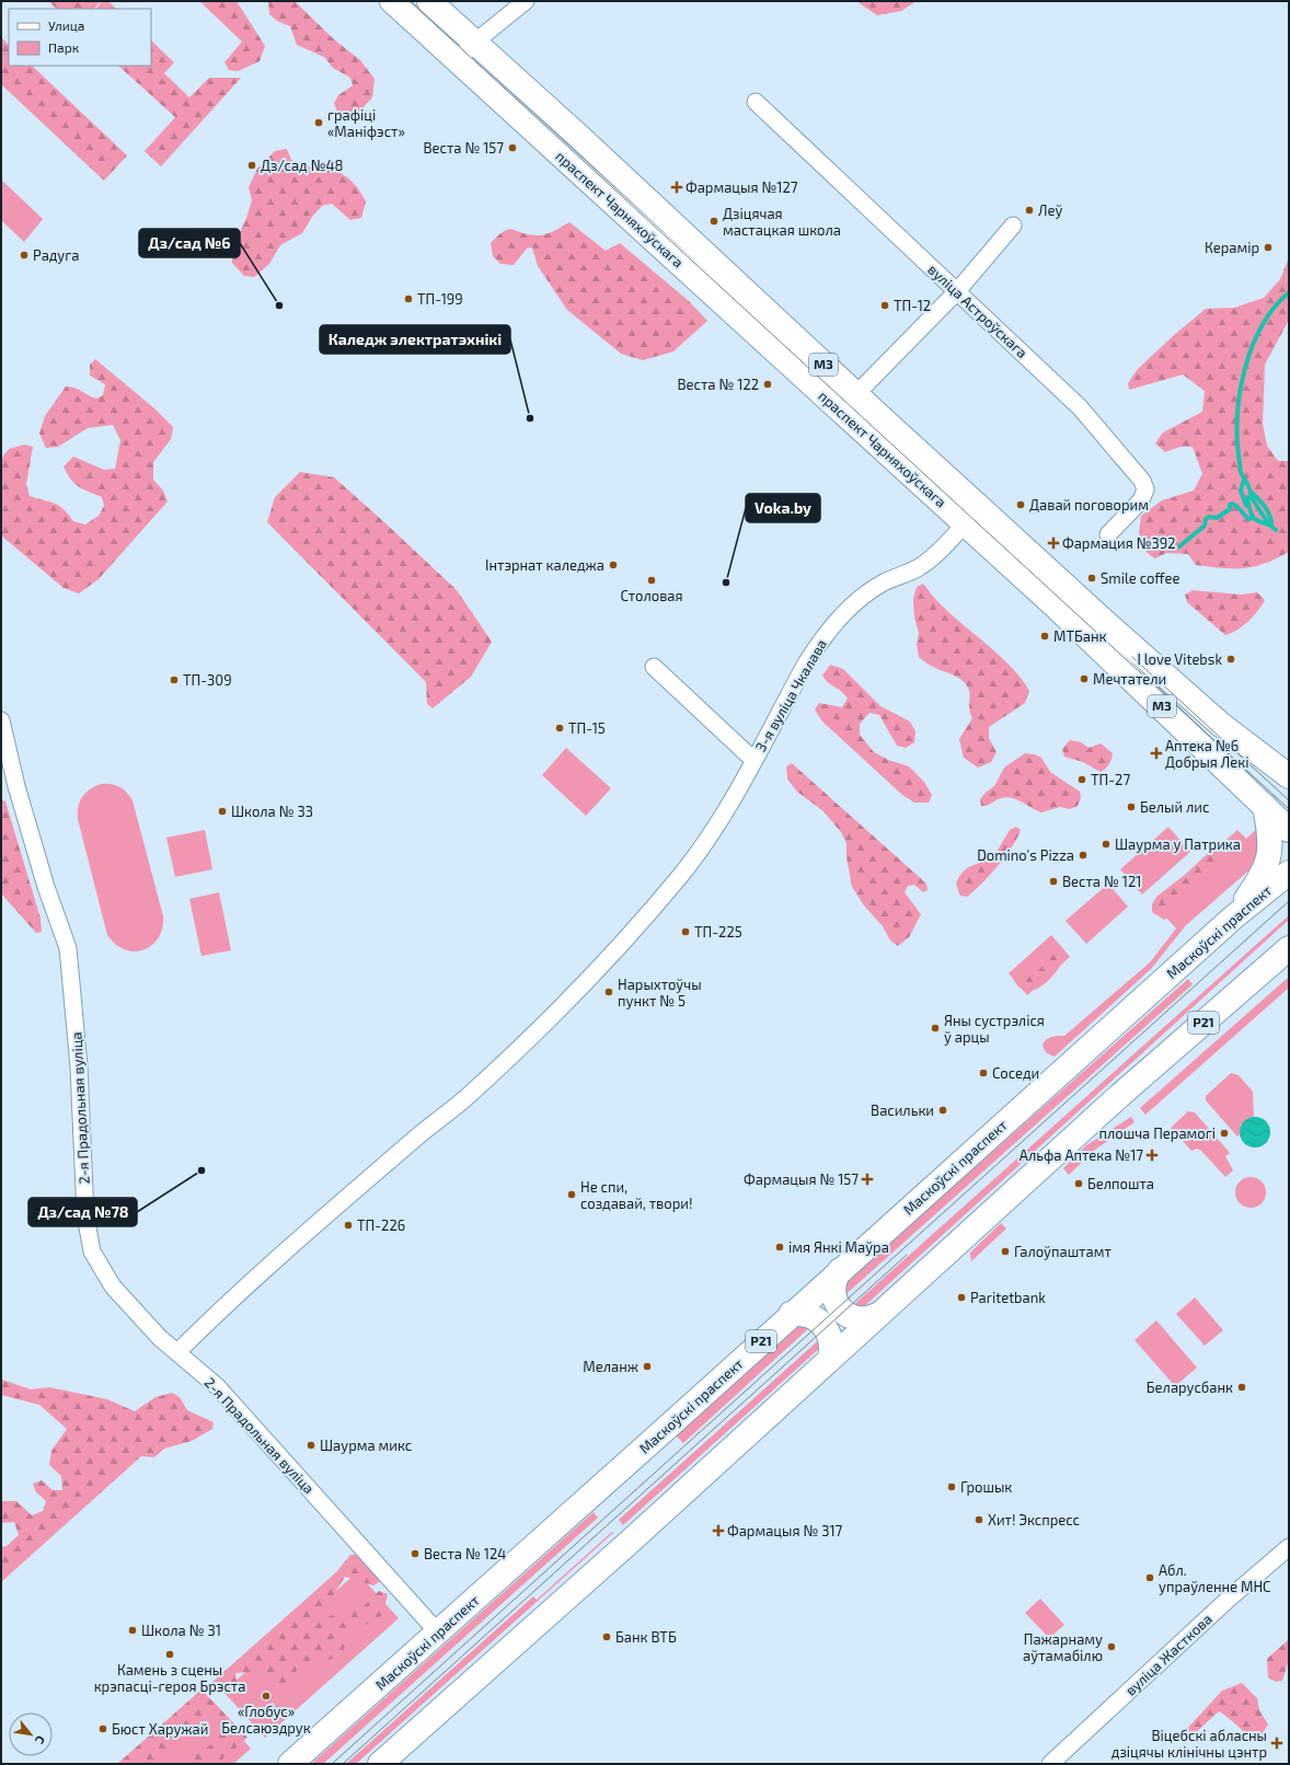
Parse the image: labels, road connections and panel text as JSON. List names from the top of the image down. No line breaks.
{"streets":{"main road":["праспект Чарняхоўскага","М3","Маскоўскі праспект","Р21"],"street":["вуліца Астроўскага","3-я вуліца Чкалава","2-я Прадольная вуліца","вуліца Жасткова"]},"crossings":[["праспект Чарняхоўскага","3-я вуліца Чкалава"],["3-я вуліца Чкалава","2-я Прадольная вуліца"],["Маскоўскі праспект","2-я Прадольная вуліца"]],"places":{"other":["графіці «Маніфэст»","Веста № 157","Дз/сад №48","Леў","Дзіцячая мастацкая школа","Керамір","Радуга","ТП-199","Дз/сад №6","ТП-12","Веста № 122","Каледж электратэхнікі","Давай поговорим","Інтэрнат каледжа","Smile coffee","Столовая","Voka.by","МТБанк","I love Vitebsk","Мечтатели","ТП-309","ТП-15","ТП-27","Белый лис","Школа № 33","Шаурма у Патрика","Domino's Pizza","Веста № 121","ТП-225","Нарыхтоўчы пункт № 5","Яны сустрэліся ў арцы","Соседи","Васильки","плошча Перамогі","Дз/сад №78","Белпошта","Не спи, создавай, твори!","ТП-226","імя Янкі Маўра","Галоўпаштамт","Paritetbank","Меланж","Беларусбанк","Шаурма микс","Грошык","Хит! Экспресс","Веста № 124","Абл. упраўленне МНС","Школа № 31","Банк ВТБ","Пажарнаму аўтамабілю","Камень з сцены крэпасці-героя Брэста","«Глобус» Белсаюздрук","Бюст Харужай"],"health":["Фармацыя №127","Фармация №392","Аптека №6 Добрыя Лекі","Альфа Аптека №17","Фармацыя № 157","Фармацыя № 317","Віцебскі абласны дзіцячы клінічны цэнтр"]},"legend":["Улица","Парк"],"north":"bottom right"}
